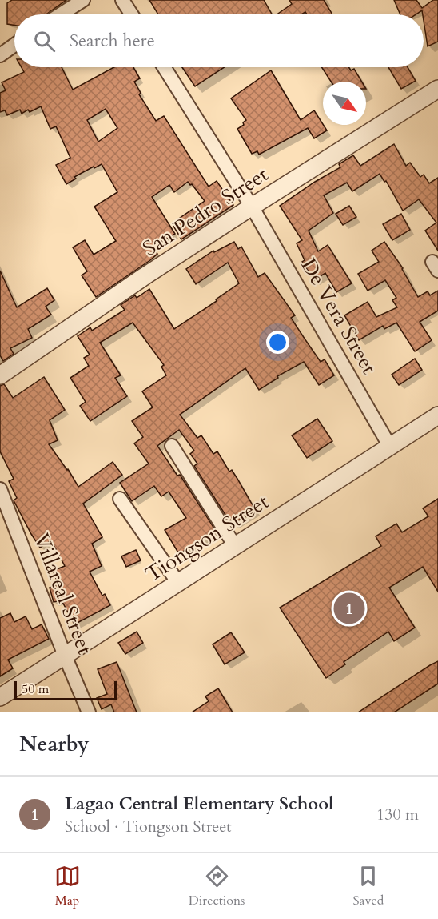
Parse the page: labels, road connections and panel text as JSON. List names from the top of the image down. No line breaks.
{"streets":{"street":["San Pedro Street","De Vera Street","Tiongson Street","Villareal Street"]},"crossings":[["San Pedro Street","De Vera Street"],["De Vera Street","Tiongson Street"],["Tiongson Street","Villareal Street"]],"scale_bar":"50 m","north":"bottom right","page":{"search":"Search here","pins":"1","scale":"50 m","heading":"Nearby","list":[{"mark":"1","name":"Lagao Central Elementary School","note":"School · Tiongson Street","value":"130 m"}],"nav":["Map","Directions","Saved"]}}
